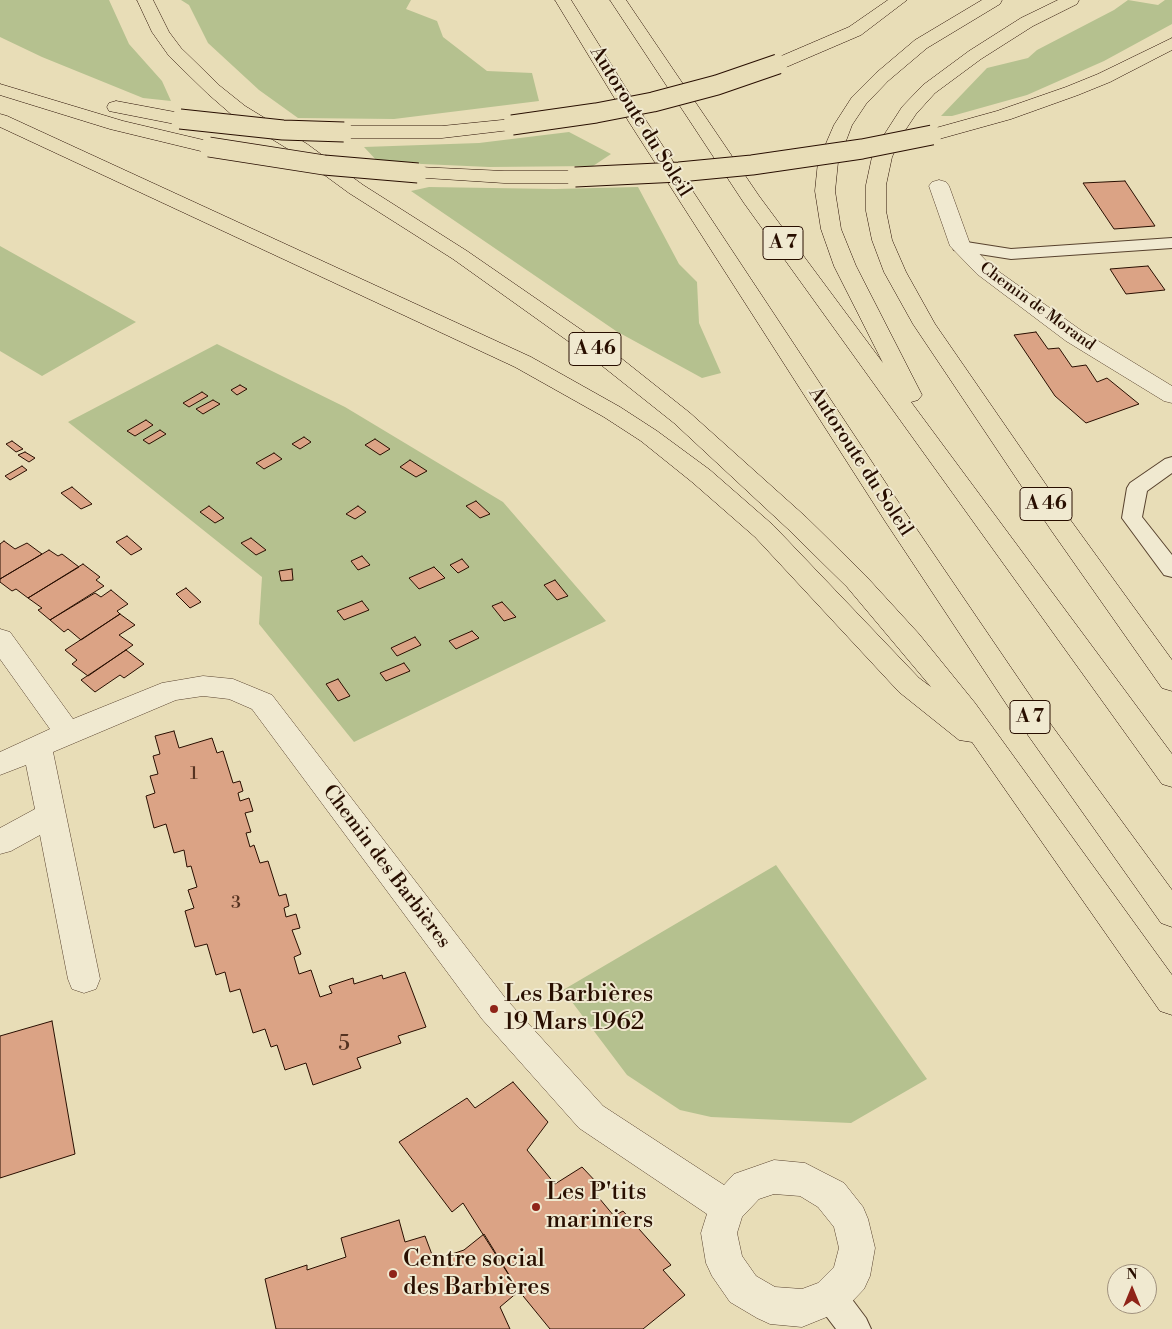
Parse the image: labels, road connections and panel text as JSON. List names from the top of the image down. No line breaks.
{"streets":{"highway":["Autoroute du Soleil","A 7","A 46"],"street":["Chemin de Morand","Chemin des Barbières"]},"places":["Les Barbières 19 Mars 1962","Les P'tits mariniers","Centre social des Barbières"],"house_numbers":["1","3","5"],"north":"top"}
